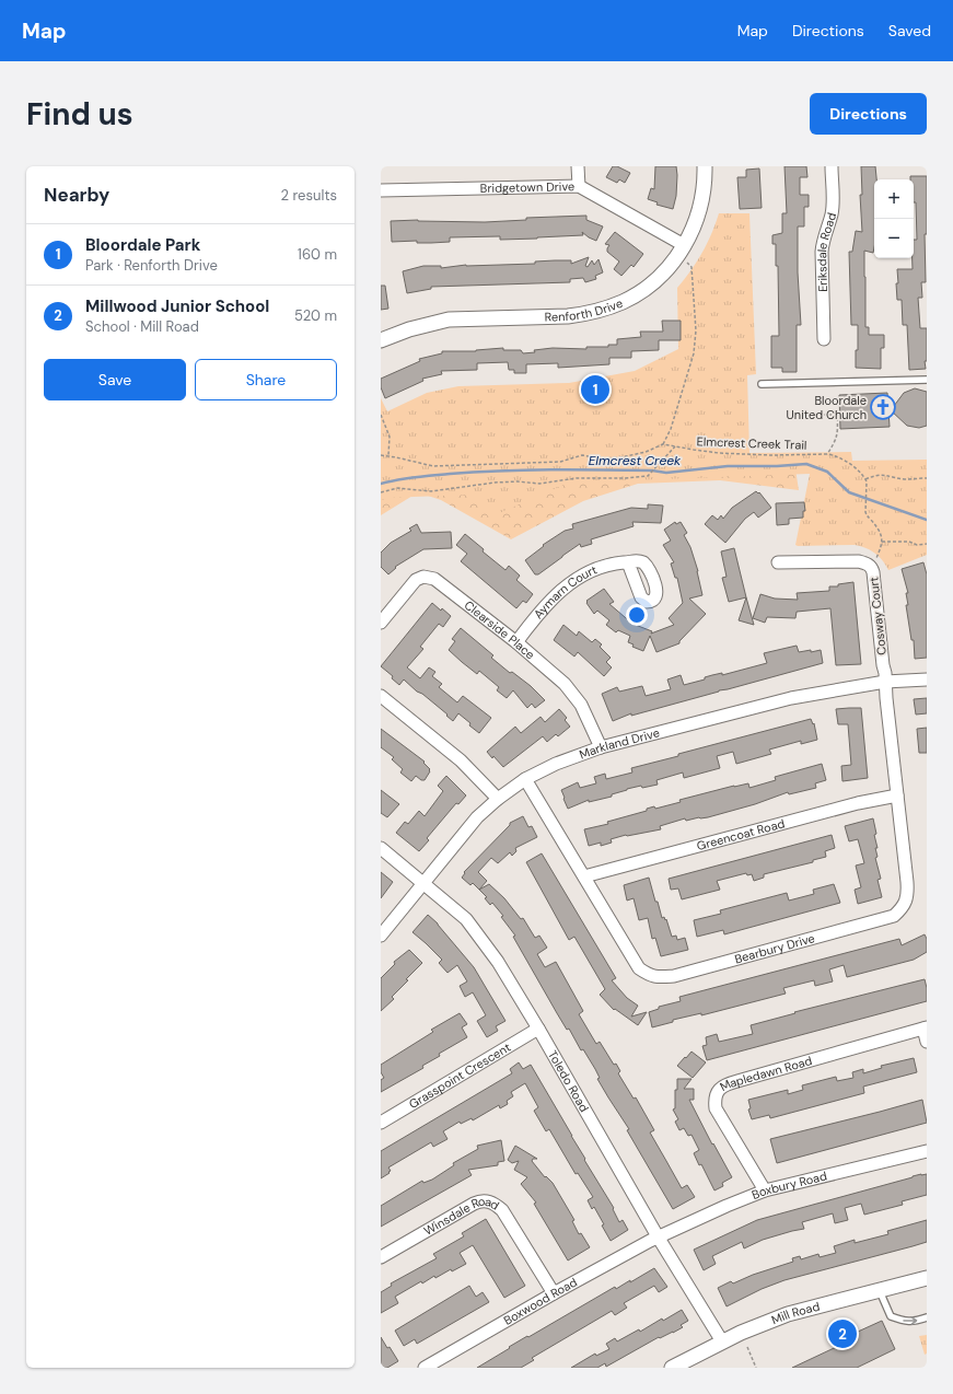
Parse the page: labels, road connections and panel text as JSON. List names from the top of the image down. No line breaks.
{"streets":{"street":["Bridgetown Drive","Eriksdale Road","Renforth Drive","Aymarn Court","Cosway Court","Clearside Place","Markland Drive","Greencoat Road","Bearbury Drive","Mapledawn Road","Grasspoint Crescent","Toledo Road","Boxbury Road","Winsdale Road","Boxwood Road","Mill Road"],"path":["Elmcrest Creek Trail"]},"crossings":[["Bridgetown Drive","Renforth Drive"],["Aymarn Court","Clearside Place"],["Cosway Court","Markland Drive"],["Cosway Court","Bearbury Drive"],["Clearside Place","Markland Drive"],["Markland Drive","Bearbury Drive"],["Markland Drive","Toledo Road"],["Greencoat Road","Bearbury Drive"],["Mapledawn Road","Boxbury Road"],["Grasspoint Crescent","Toledo Road"],["Toledo Road","Boxbury Road"],["Toledo Road","Boxwood Road"],["Toledo Road","Mill Road"],["Boxbury Road","Boxwood Road"],["Winsdale Road","Boxwood Road"]],"water":["Elmcrest Creek"],"places":{"church":["Bloordale United Church"]},"page":{"header":"Map","nav":["Map","Directions","Saved"],"buttons":["Directions",["Save","Share"]],"title":"Find us","heading":["Nearby","2 results"],"map_buttons":["+","−"],"list":[{"mark":"1","name":"Bloordale Park","note":"Park · Renforth Drive","value":"160 m"},{"mark":"2","name":"Millwood Junior School","note":"School · Mill Road","value":"520 m"}],"pins":["1","2"]}}
